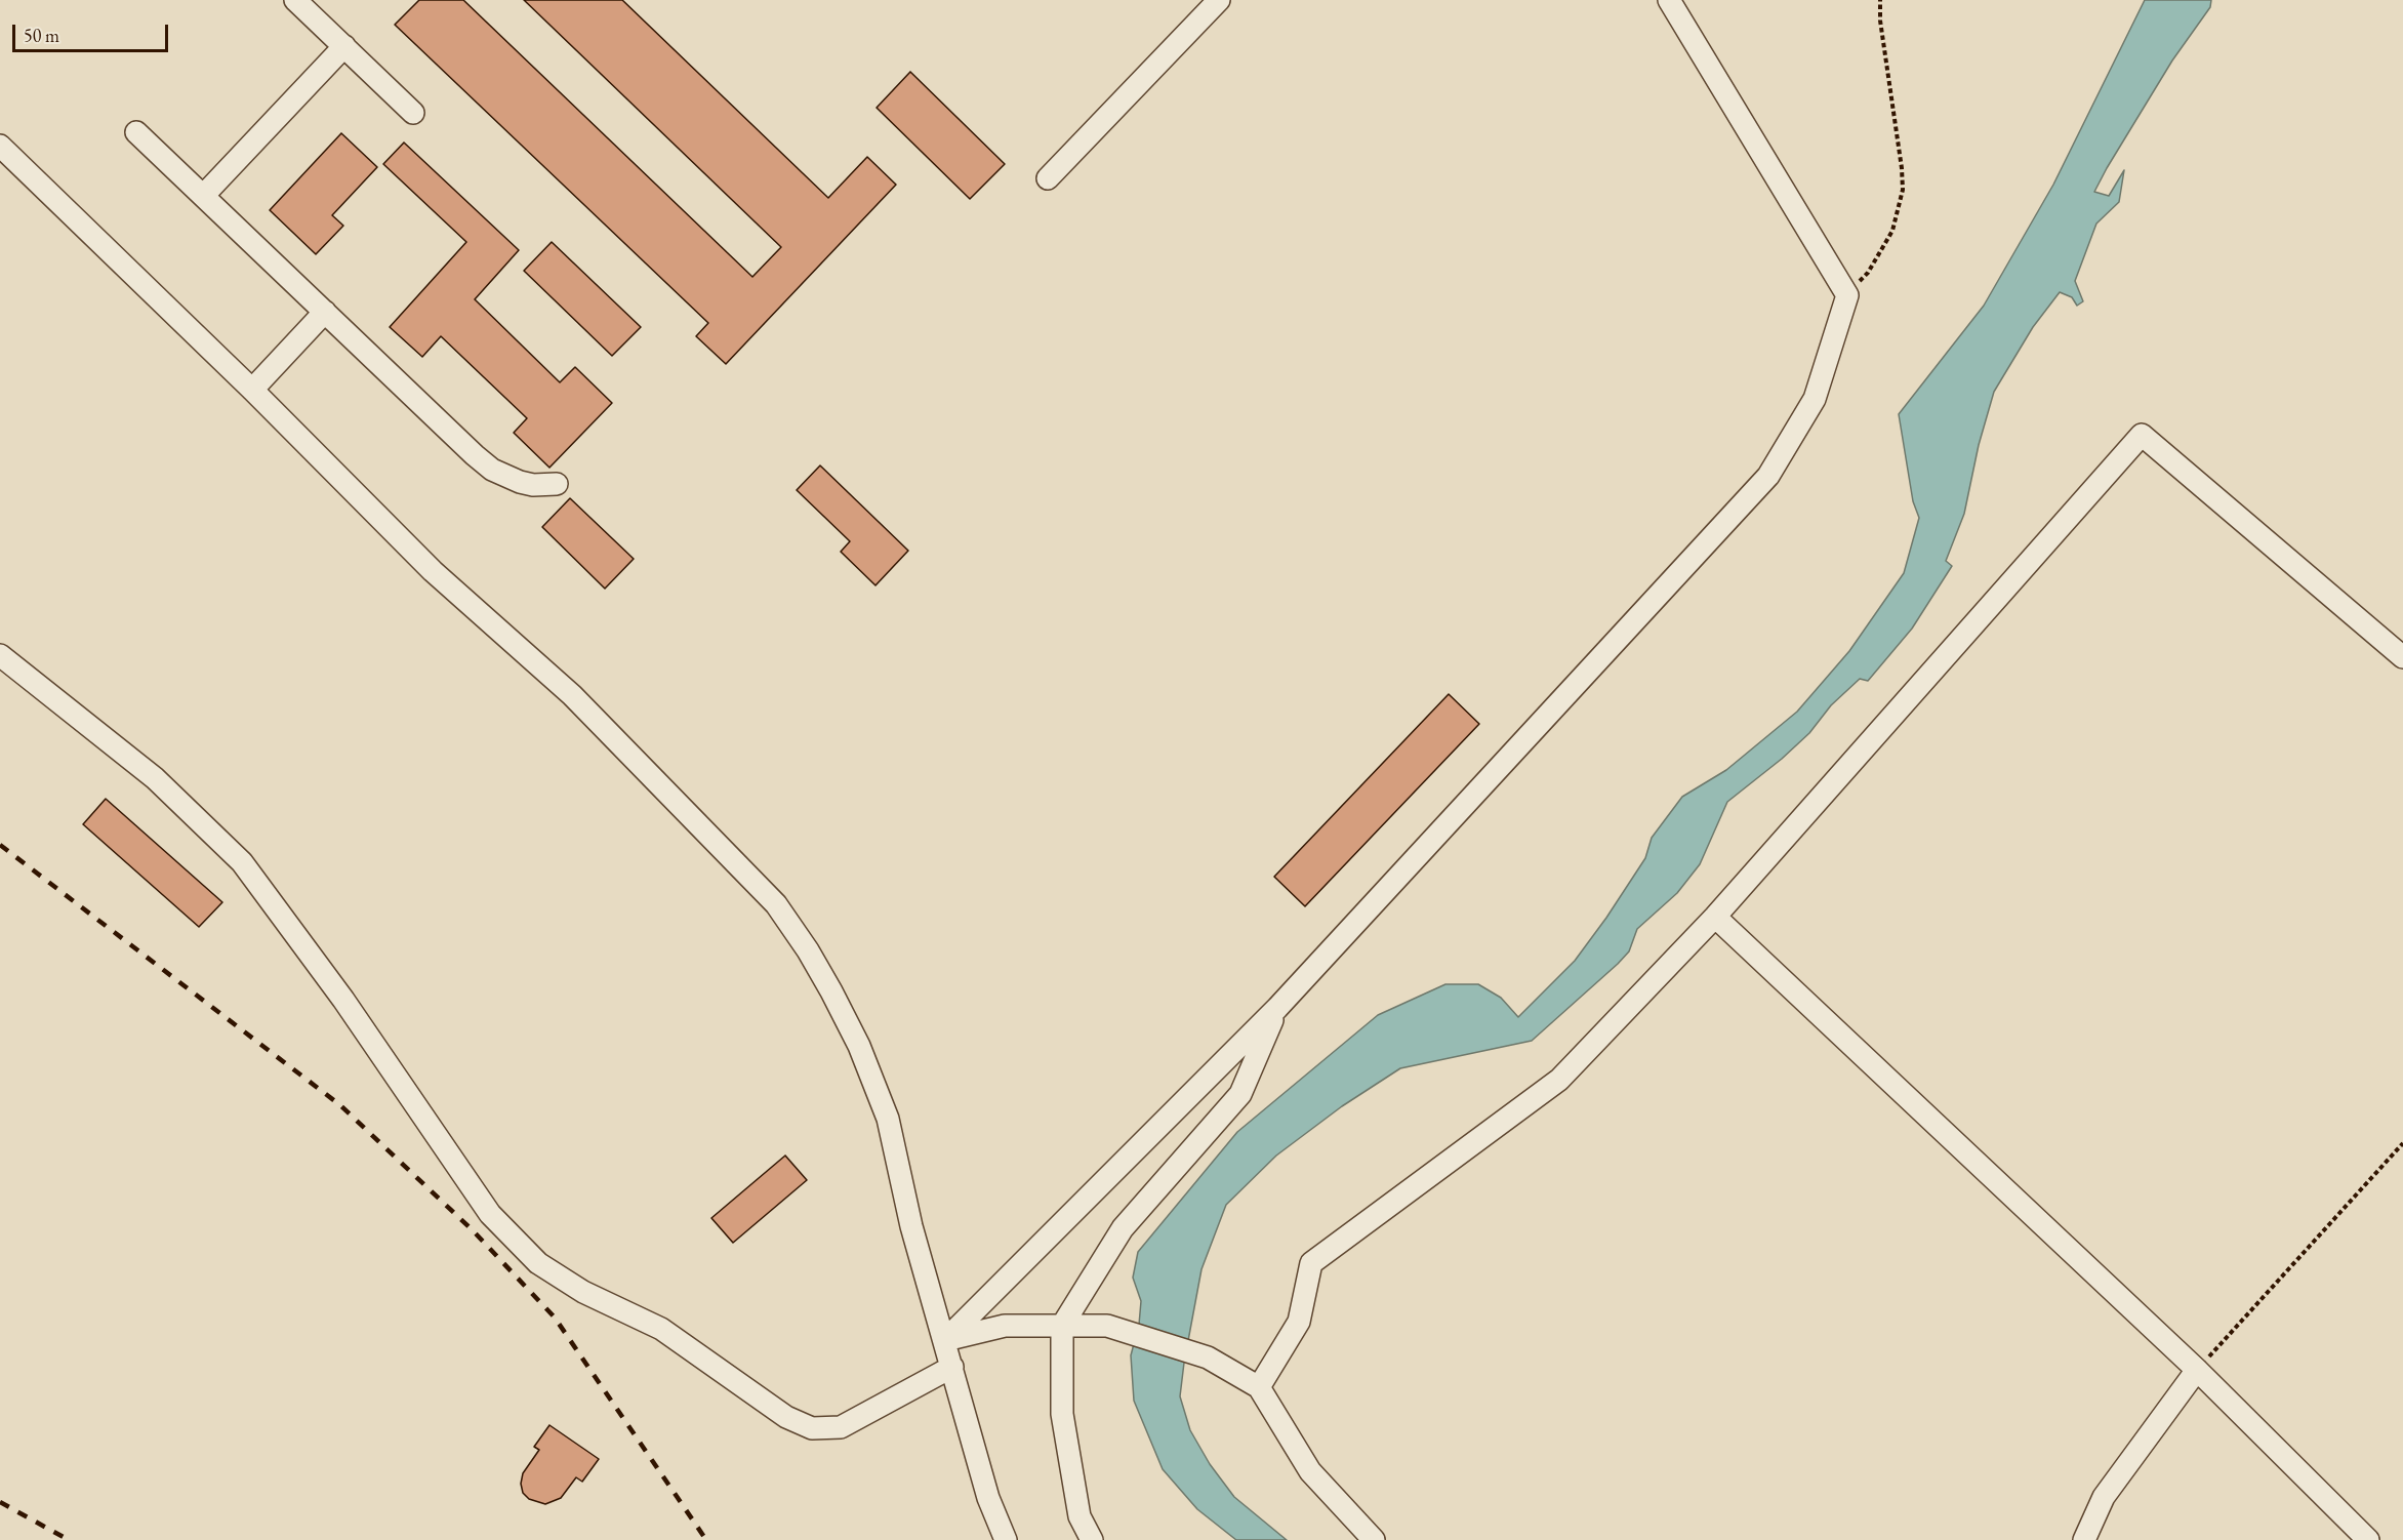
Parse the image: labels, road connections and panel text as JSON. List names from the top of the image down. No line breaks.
{"scale_bar":"50 m"}
